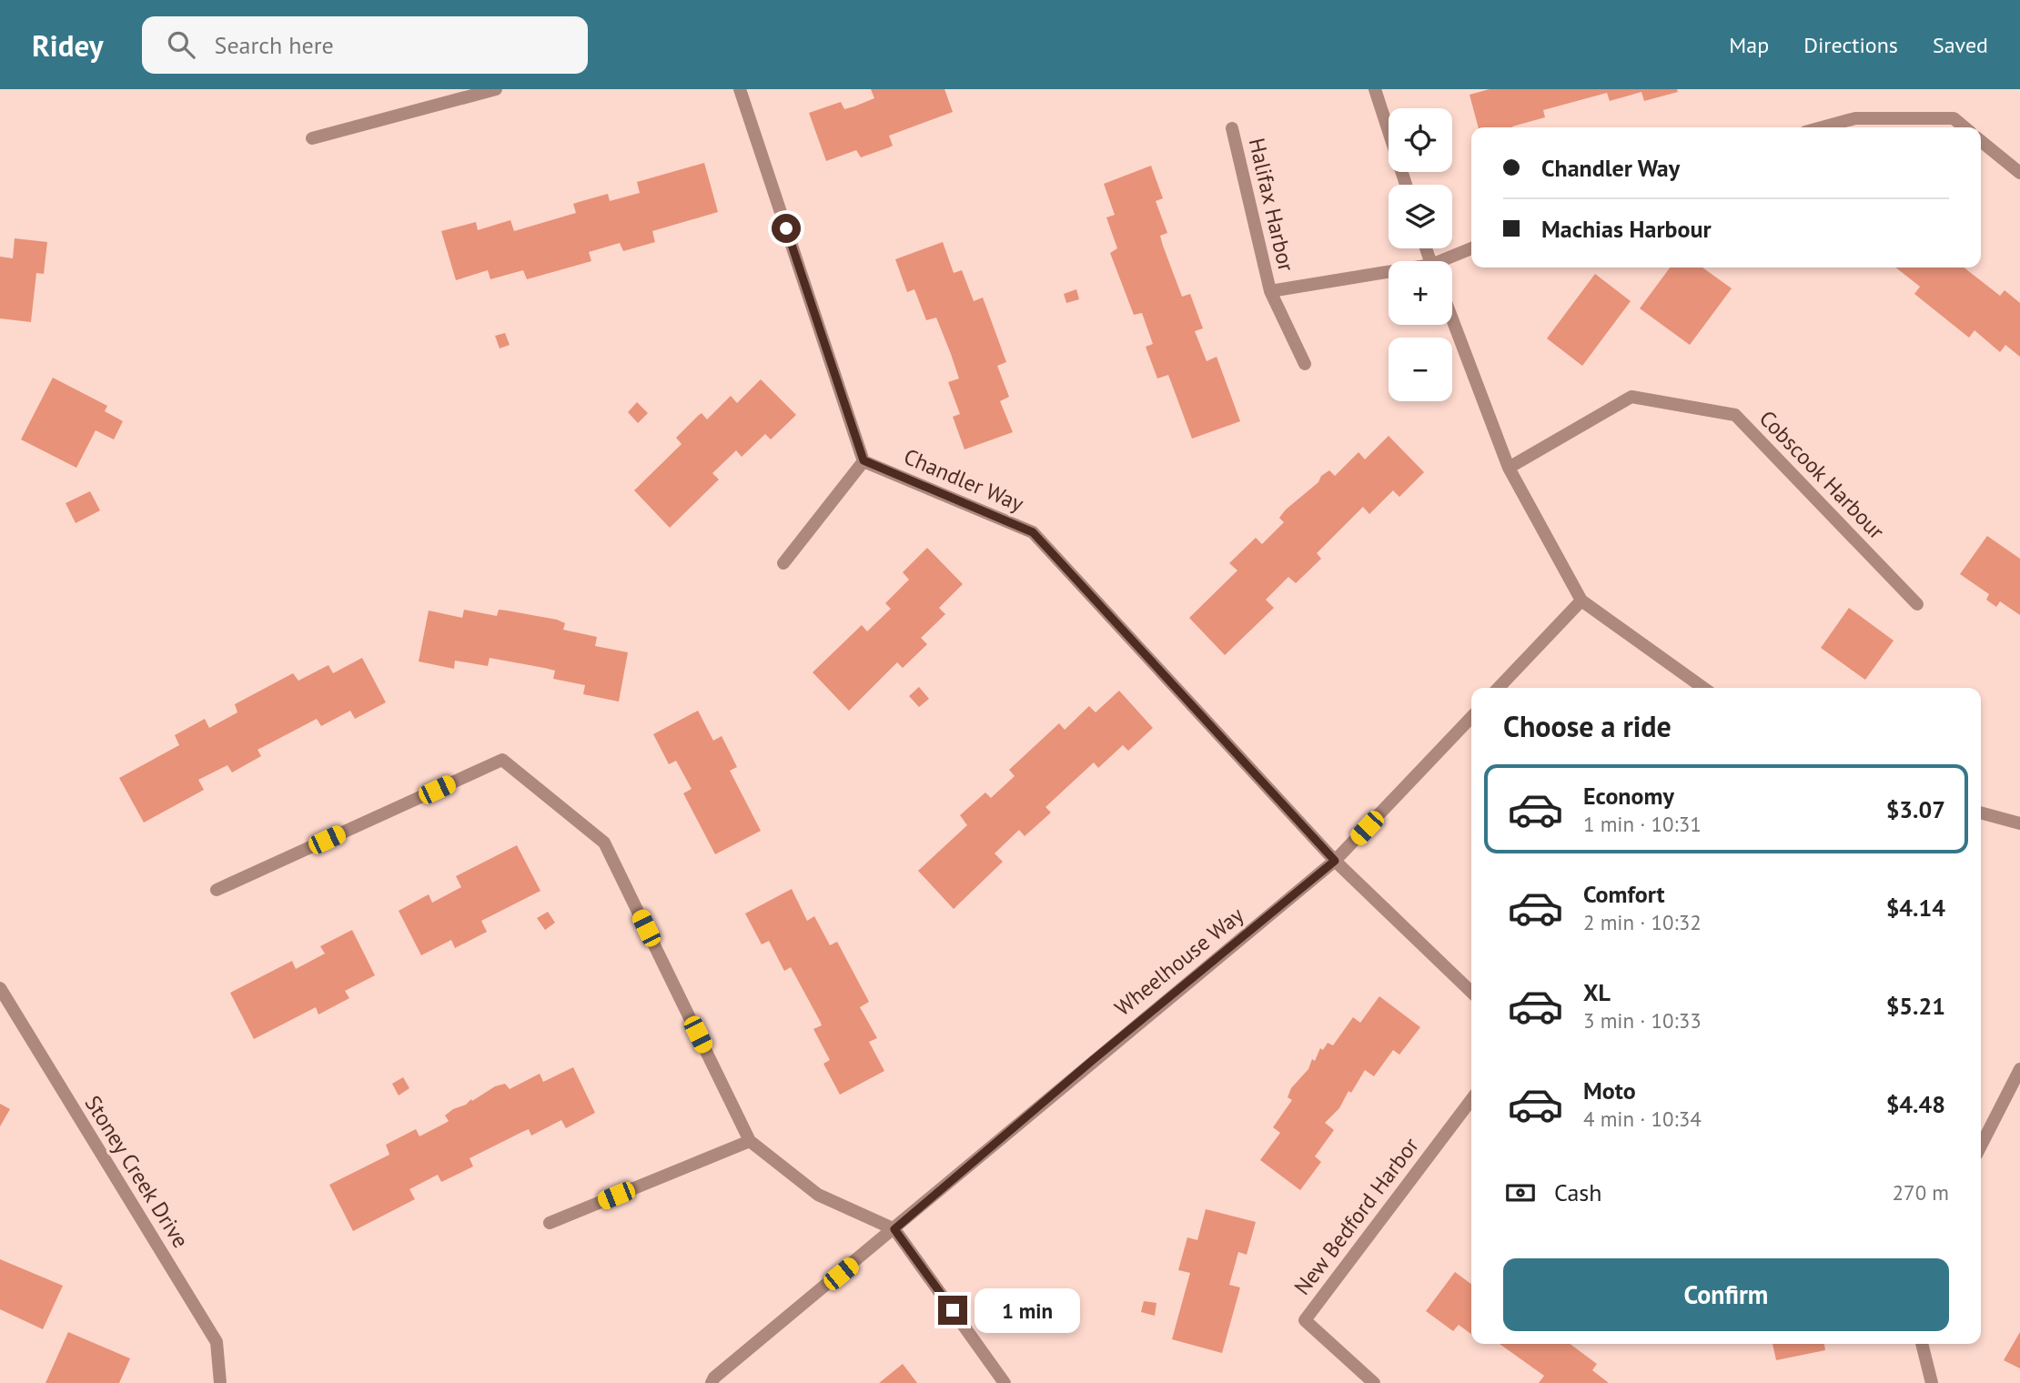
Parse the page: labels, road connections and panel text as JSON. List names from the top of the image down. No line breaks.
{"streets":{"street":["Halifax Harbor","Cobscook Harbour","Chandler Way","Wheelhouse Way","Stoney Creek Drive","New Bedford Harbor"]},"crossings":[["Chandler Way","Wheelhouse Way"]],"page":{"header":"Ridey","search":"Search here","nav":["Map","Directions","Saved"],"map_buttons":["+","−"],"banner":["Chandler Way","Machias Harbour"],"heading":"Choose a ride","list":[{"name":"Economy","note":"1 min · 10:31","value":"$3.07"},{"name":"Comfort","note":"2 min · 10:32","value":"$4.14"},{"name":"XL","note":"3 min · 10:33","value":"$5.21"},{"name":"Moto","note":"4 min · 10:34","value":"$4.48"}],"pay":["Cash","270 m"],"buttons":"Confirm","bubble":"1 min"}}
